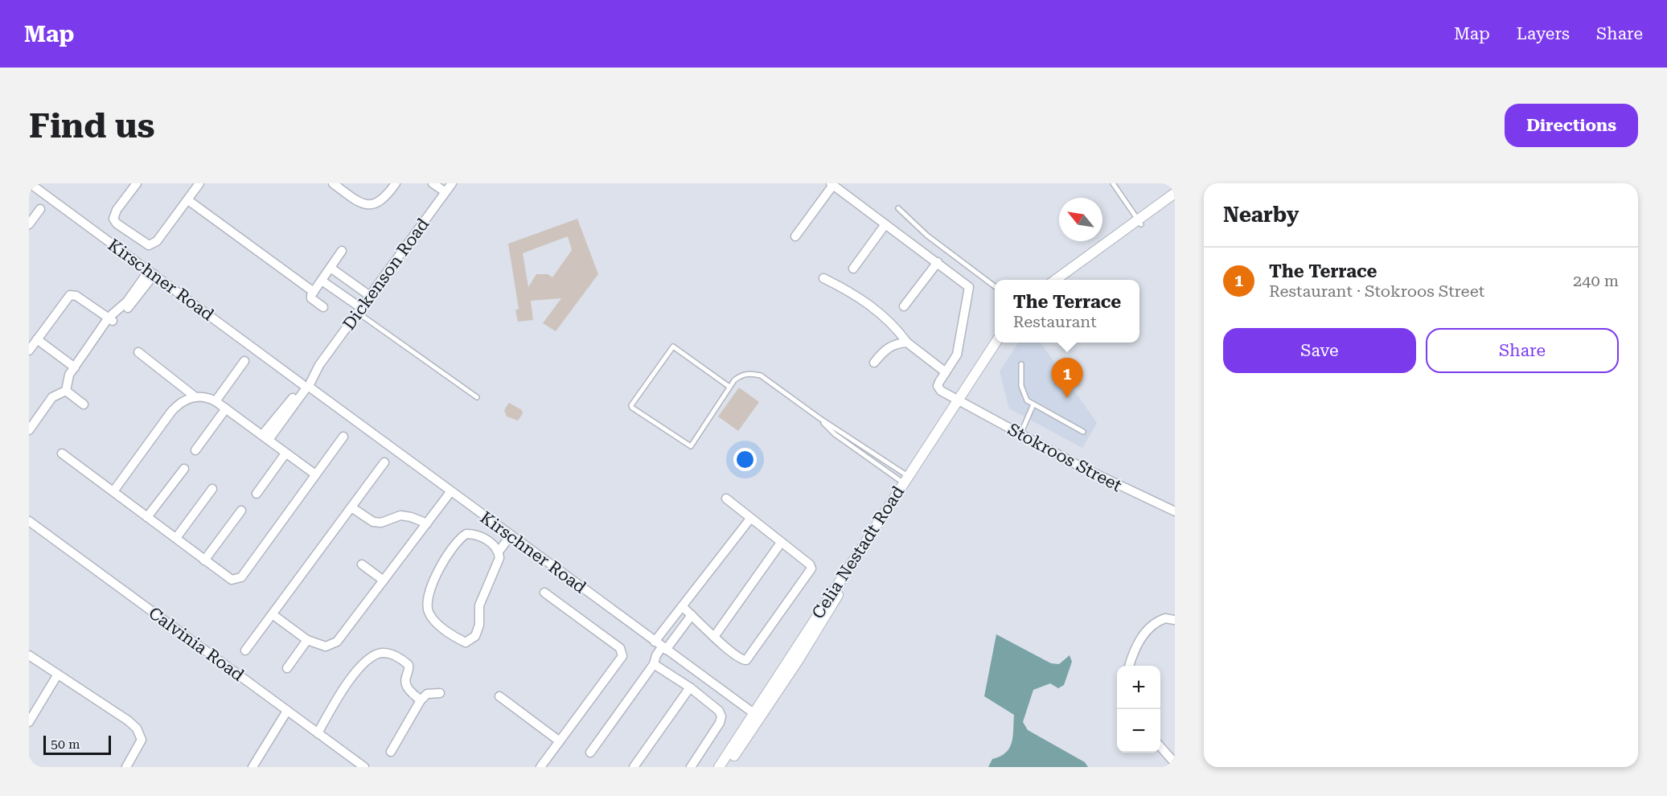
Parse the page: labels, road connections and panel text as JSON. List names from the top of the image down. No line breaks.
{"streets":{"street":["Dickenson Road","Kirschner Road","Stokroos Street","Celia Nestadt Road","Calvinia Road"]},"crossings":[["Dickenson Road","Kirschner Road"],["Kirschner Road","Celia Nestadt Road"],["Stokroos Street","Celia Nestadt Road"]],"scale_bar":"50 m","north":"top left","page":{"header":"Map","nav":["Map","Layers","Share"],"buttons":["Directions",["Save","Share"]],"title":"Find us","heading":"Nearby","list":[{"mark":"1","name":"The Terrace","note":"Restaurant · Stokroos Street","value":"240 m"}],"popup":["The Terrace","Restaurant"],"pins":"1","map_buttons":["+","−"],"scale":"50 m"}}
